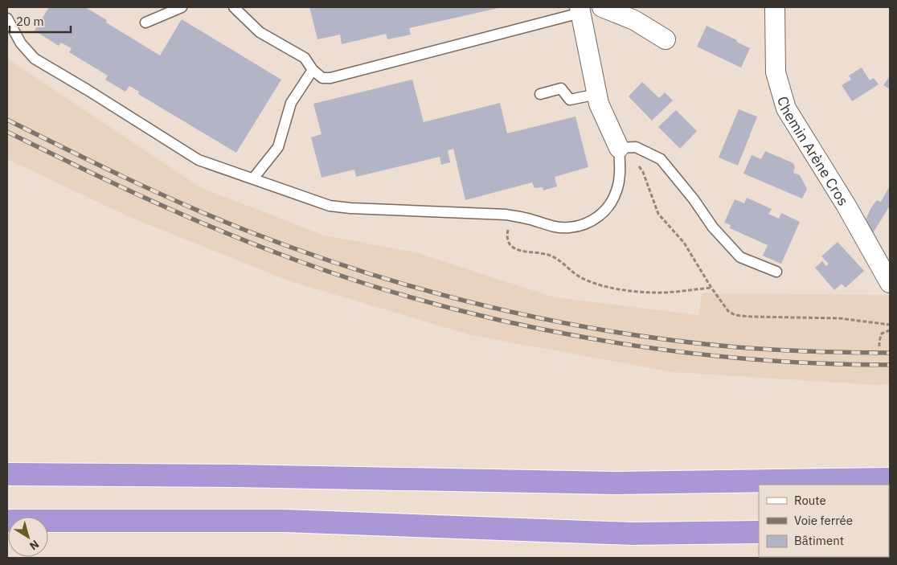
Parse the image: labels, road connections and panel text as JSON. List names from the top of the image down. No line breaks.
{"streets":{"street":["Chemin Arène Cros"]},"legend":["Route","Voie ferrée","Bâtiment"],"scale_bar":"20 m","north":"bottom right"}
